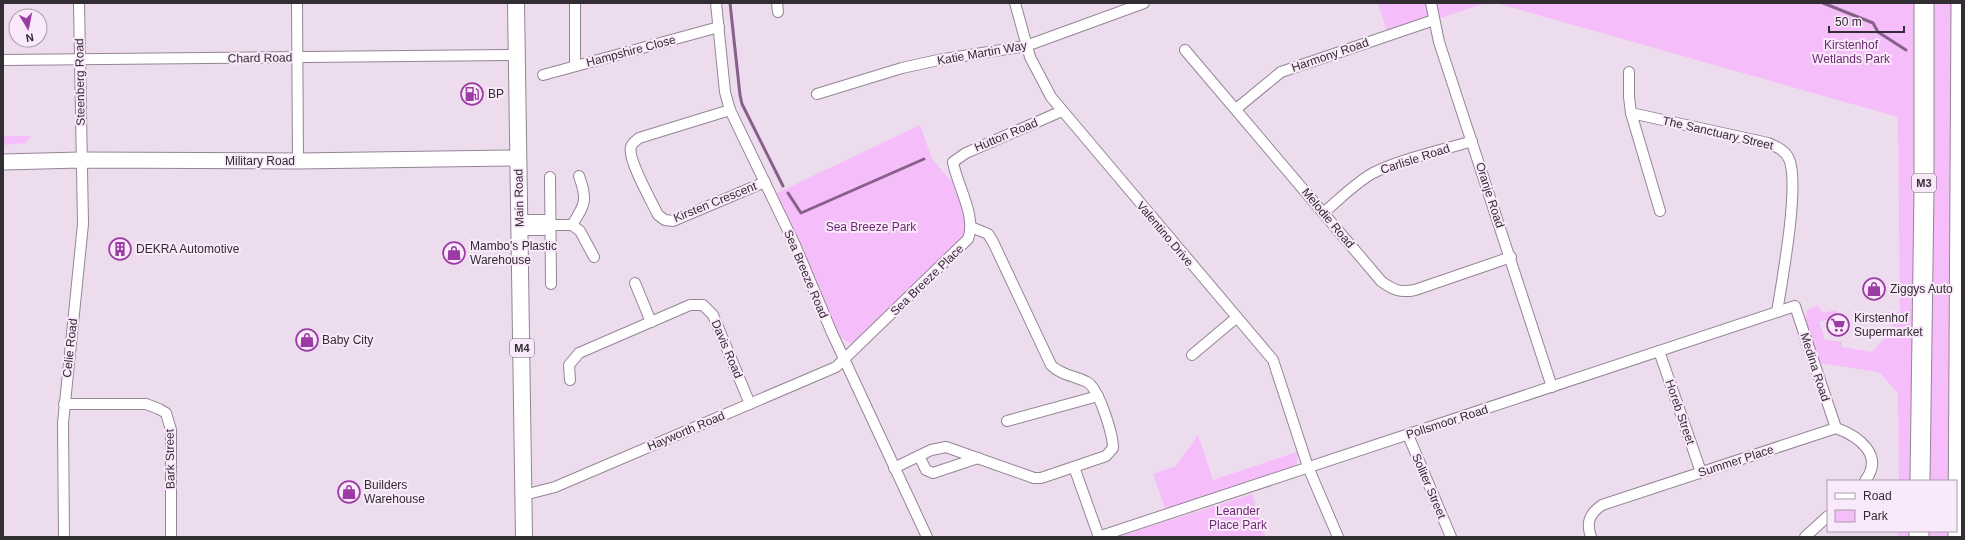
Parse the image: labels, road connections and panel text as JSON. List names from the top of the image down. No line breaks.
{"streets":{"highway":["M3"],"main road":["Military Road","Main Road","M4"],"street":["Hampshire Close","Katie Martin Way","Harmony Road","Chard Road","Steenberg Road","The Sanctuary Street","Hutton Road","Carlisle Road","Oranje Road","Kirsten Crescent","Melodie Road","Valentino Drive","Sea Breeze Road","Sea Breeze Place","Celie Road","Davis Road","Medina Road","Horeb Street","Pollsmoor Road","Hayworth Road","Bark Street","Summer Place","Soliter Street"]},"crossings":[["Hampshire Close","Sea Breeze Road"],["Katie Martin Way","Valentino Drive"],["Harmony Road","Oranje Road"],["Harmony Road","Melodie Road"],["Chard Road","Steenberg Road"],["Chard Road","Main Road"],["Steenberg Road","Military Road"],["Steenberg Road","Celie Road"],["The Sanctuary Street","Pollsmoor Road"],["Hutton Road","Valentino Drive"],["Hutton Road","Sea Breeze Place"],["Carlisle Road","Oranje Road"],["Carlisle Road","Melodie Road"],["Military Road","Main Road"],["Military Road","Celie Road"],["Oranje Road","Melodie Road"],["Oranje Road","Pollsmoor Road"],["Main Road","Hayworth Road"],["Kirsten Crescent","Sea Breeze Road"],["Valentino Drive","Pollsmoor Road"],["Sea Breeze Road","Sea Breeze Place"],["Sea Breeze Road","Hayworth Road"],["Sea Breeze Place","Hayworth Road"],["Celie Road","Bark Street"],["Davis Road","Hayworth Road"],["Medina Road","Pollsmoor Road"],["Medina Road","Summer Place"],["Horeb Street","Pollsmoor Road"],["Horeb Street","Summer Place"],["Pollsmoor Road","Soliter Street"]],"parks":["Kirstenhof Wetlands Park","Sea Breeze Park","Leander Place Park"],"places":{"fuel station":["BP"],"building":["DEKRA Automotive"],"shop":["Mambo's Plastic Warehouse","Ziggys Auto","Baby City","Builders Warehouse"],"supermarket":["Kirstenhof Supermarket"]},"legend":["Road","Park"],"scale_bar":"50 m","north":"bottom"}
